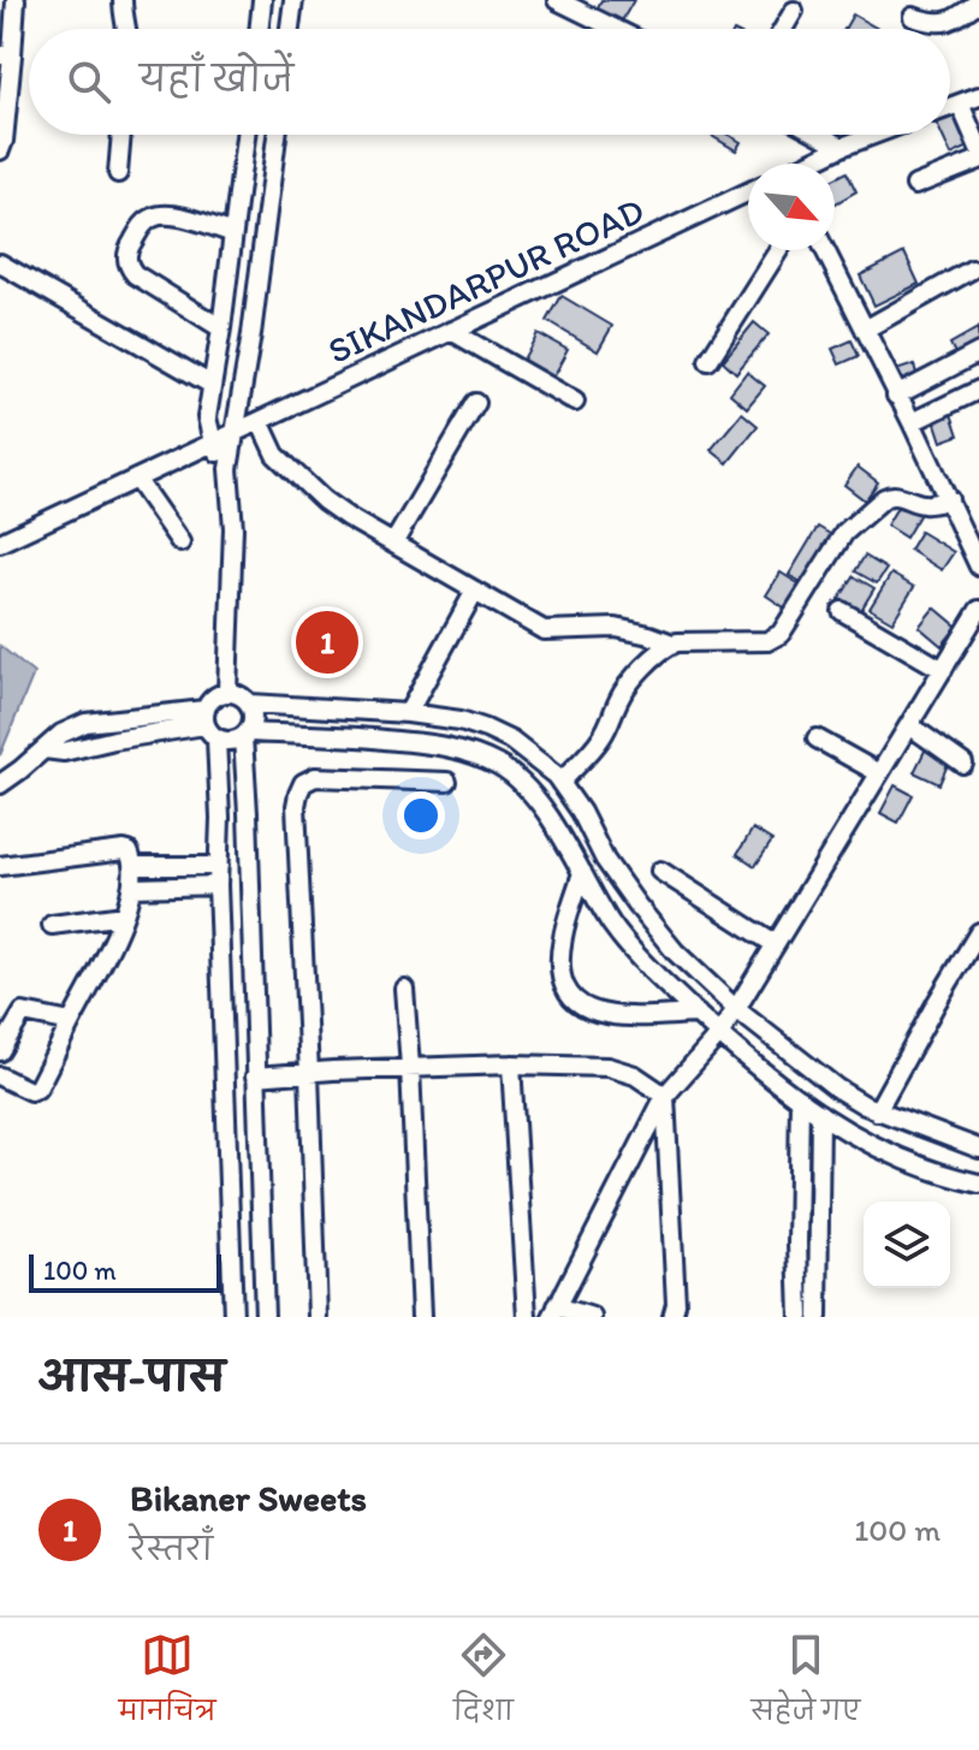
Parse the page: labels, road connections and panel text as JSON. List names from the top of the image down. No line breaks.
{"streets":{"street":["SIKANDARPUR ROAD"]},"scale_bar":"100 m","north":"bottom right","page":{"search":"यहाँ खोजें","pins":"1","scale":"100 m","heading":"आस-पास","list":[{"mark":"1","name":"Bikaner Sweets","note":"रेस्तराँ","value":"100 m"}],"nav":["मानचित्र","दिशा","सहेजे गए"]}}
